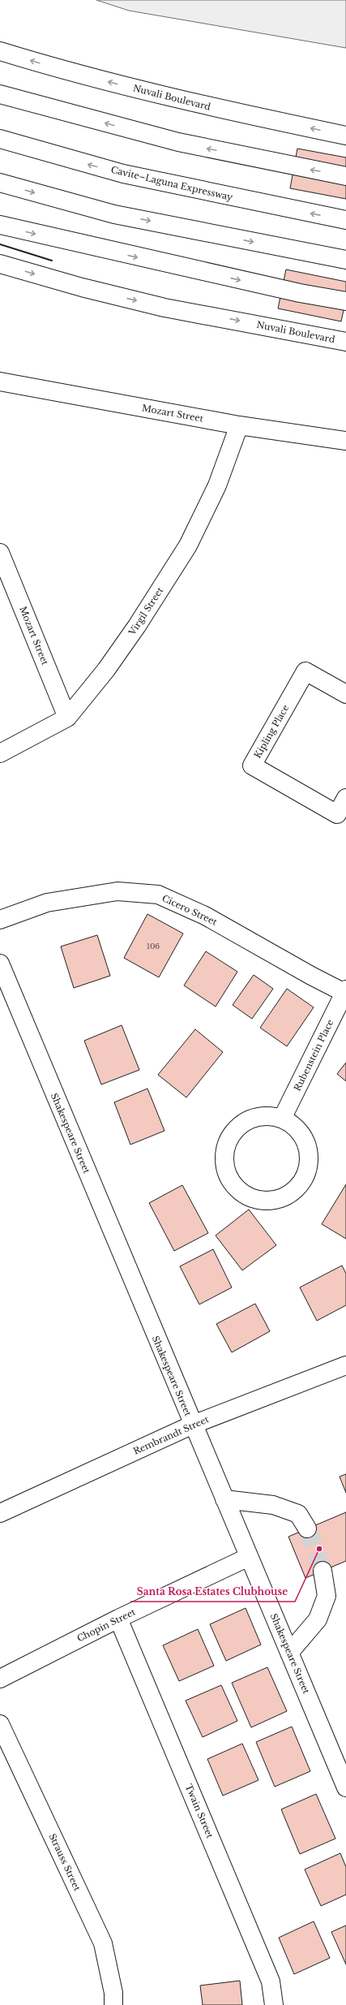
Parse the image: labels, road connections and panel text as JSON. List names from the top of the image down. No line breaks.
{"streets":{"main road":["Nuvali Boulevard","Cavite–Laguna Expressway","Mozart Street","Virgil Street","Kipling Place","Cicero Street","Rubenstein Place","Shakespeare Street","Rembrandt Street","Chopin Street","Twain Street","Strauss Street"]},"crossings":[["Mozart Street","Virgil Street"],["Cicero Street","Rubenstein Place"],["Shakespeare Street","Rembrandt Street"],["Shakespeare Street","Chopin Street"],["Chopin Street","Twain Street"]],"places":["Santa Rosa Estates Clubhouse"],"house_numbers":["106"]}
